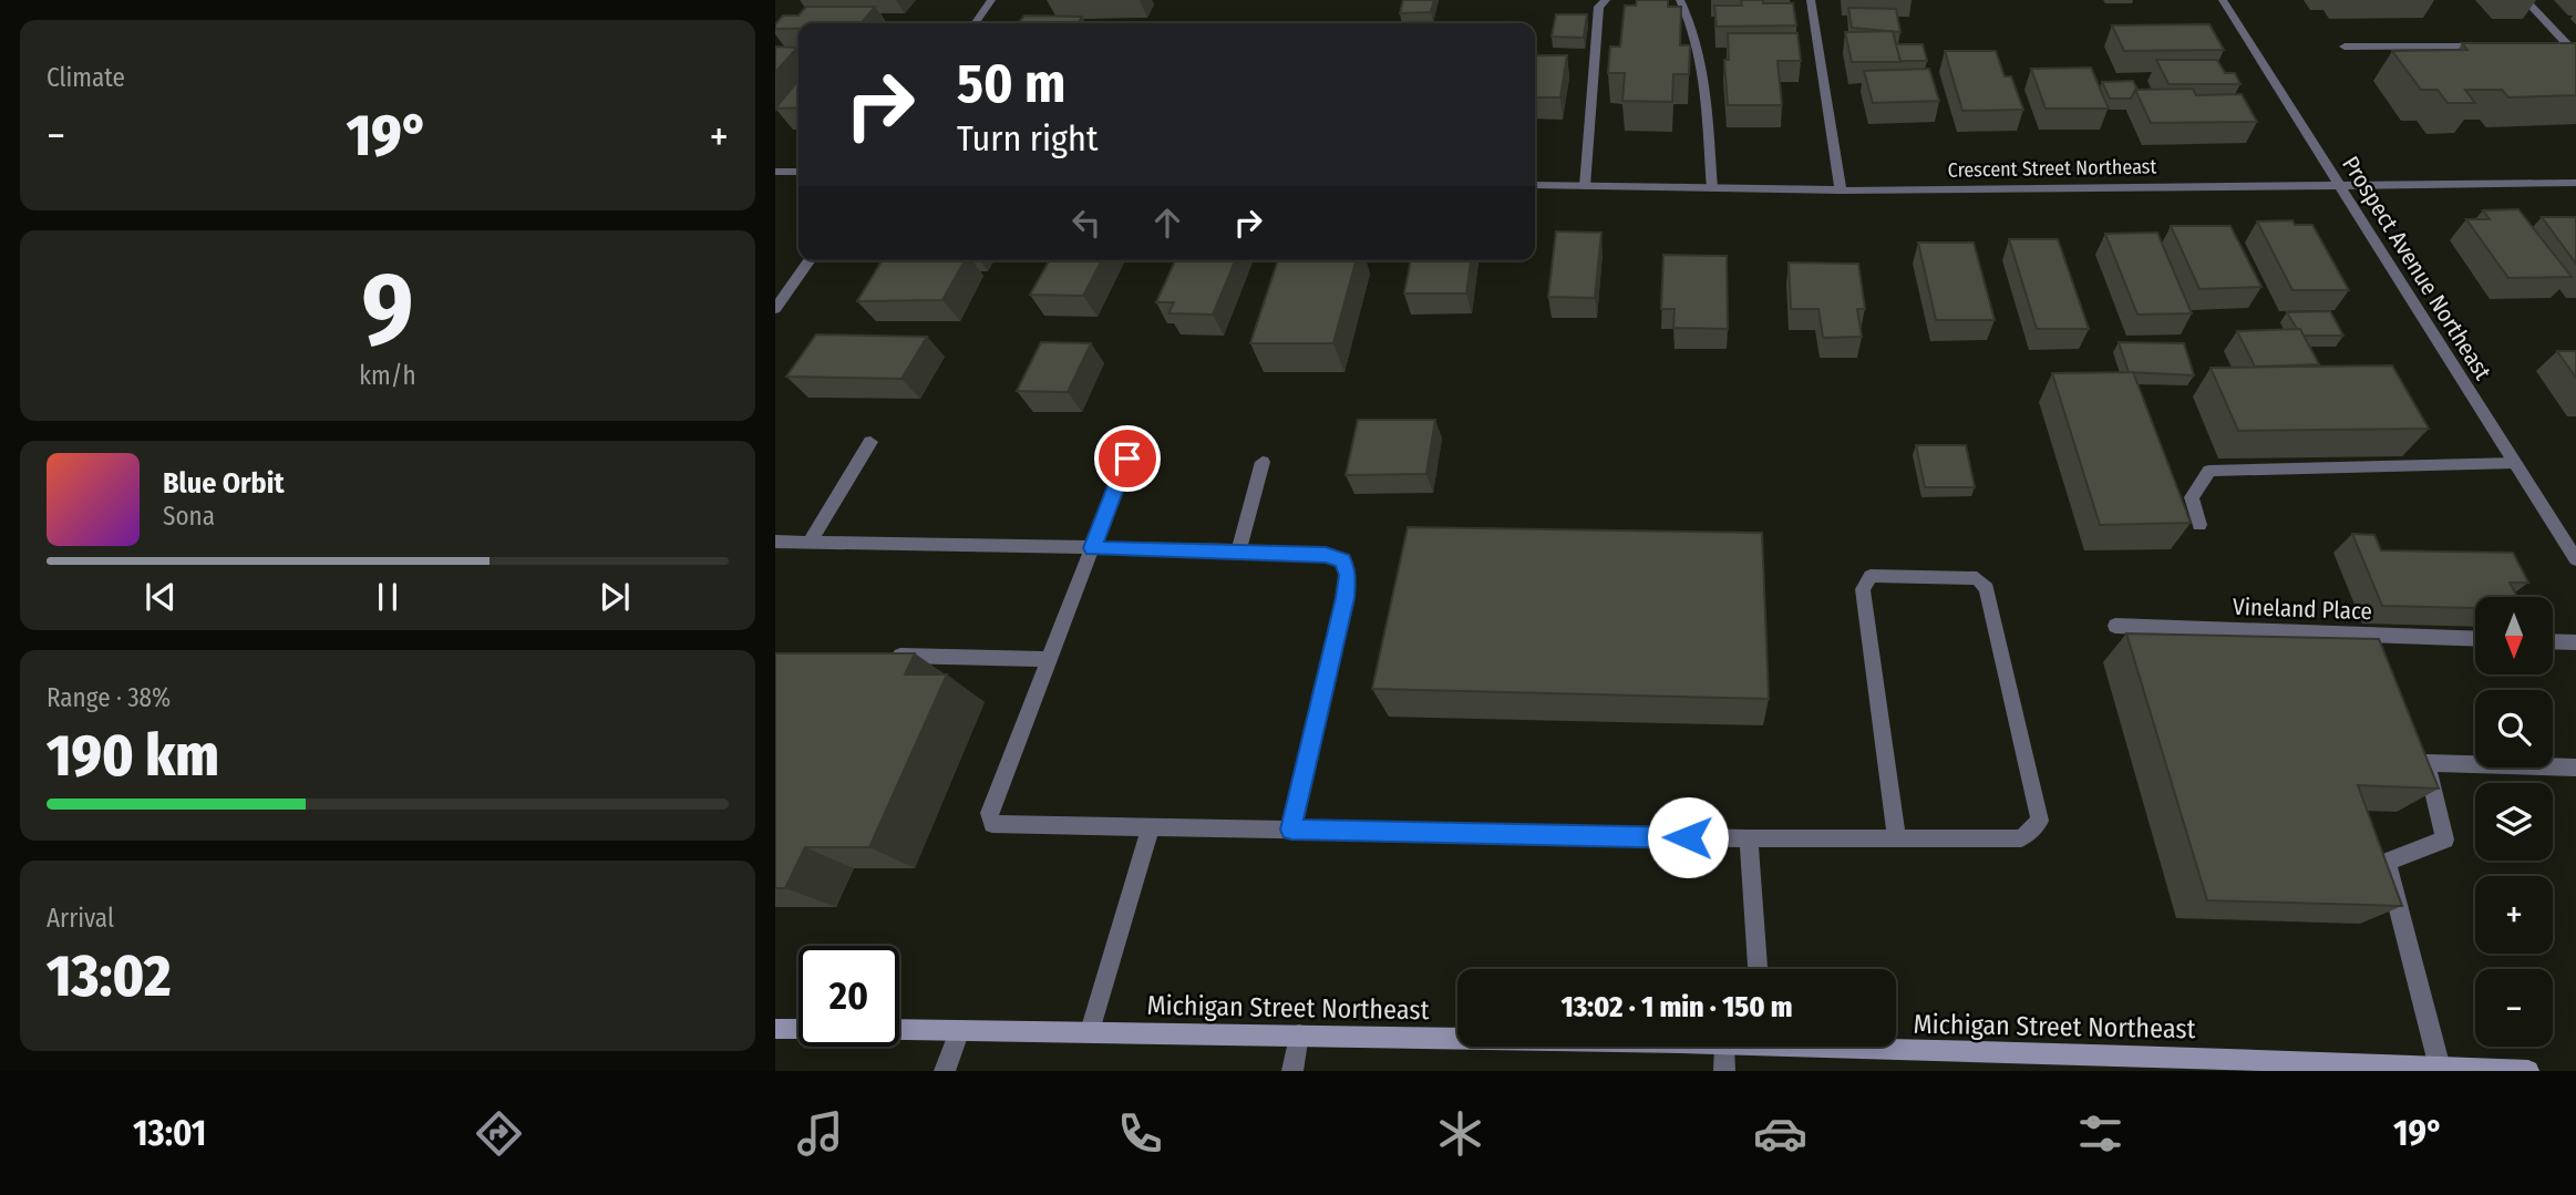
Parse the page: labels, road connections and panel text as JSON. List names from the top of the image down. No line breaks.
{"streets":{"main road":["Michigan Street Northeast"],"street":["Crescent Street Northeast","Prospect Avenue Northeast","Vineland Place"]},"crossings":[["Crescent Street Northeast","Prospect Avenue Northeast"]],"north":"bottom","page":{"tile":["Climate",["9","km/h"],["Range · 38%","190 km"],["Arrival","13:02"]],"turn":["50 m","Turn right"],"heat":["−","19°","+"],"song":["Blue Orbit","Sona"],"map_buttons":["+","−"],"limit":"20","trip":"13:02 · 1 min · 150 m","tabs":["13:01","19°"]}}
